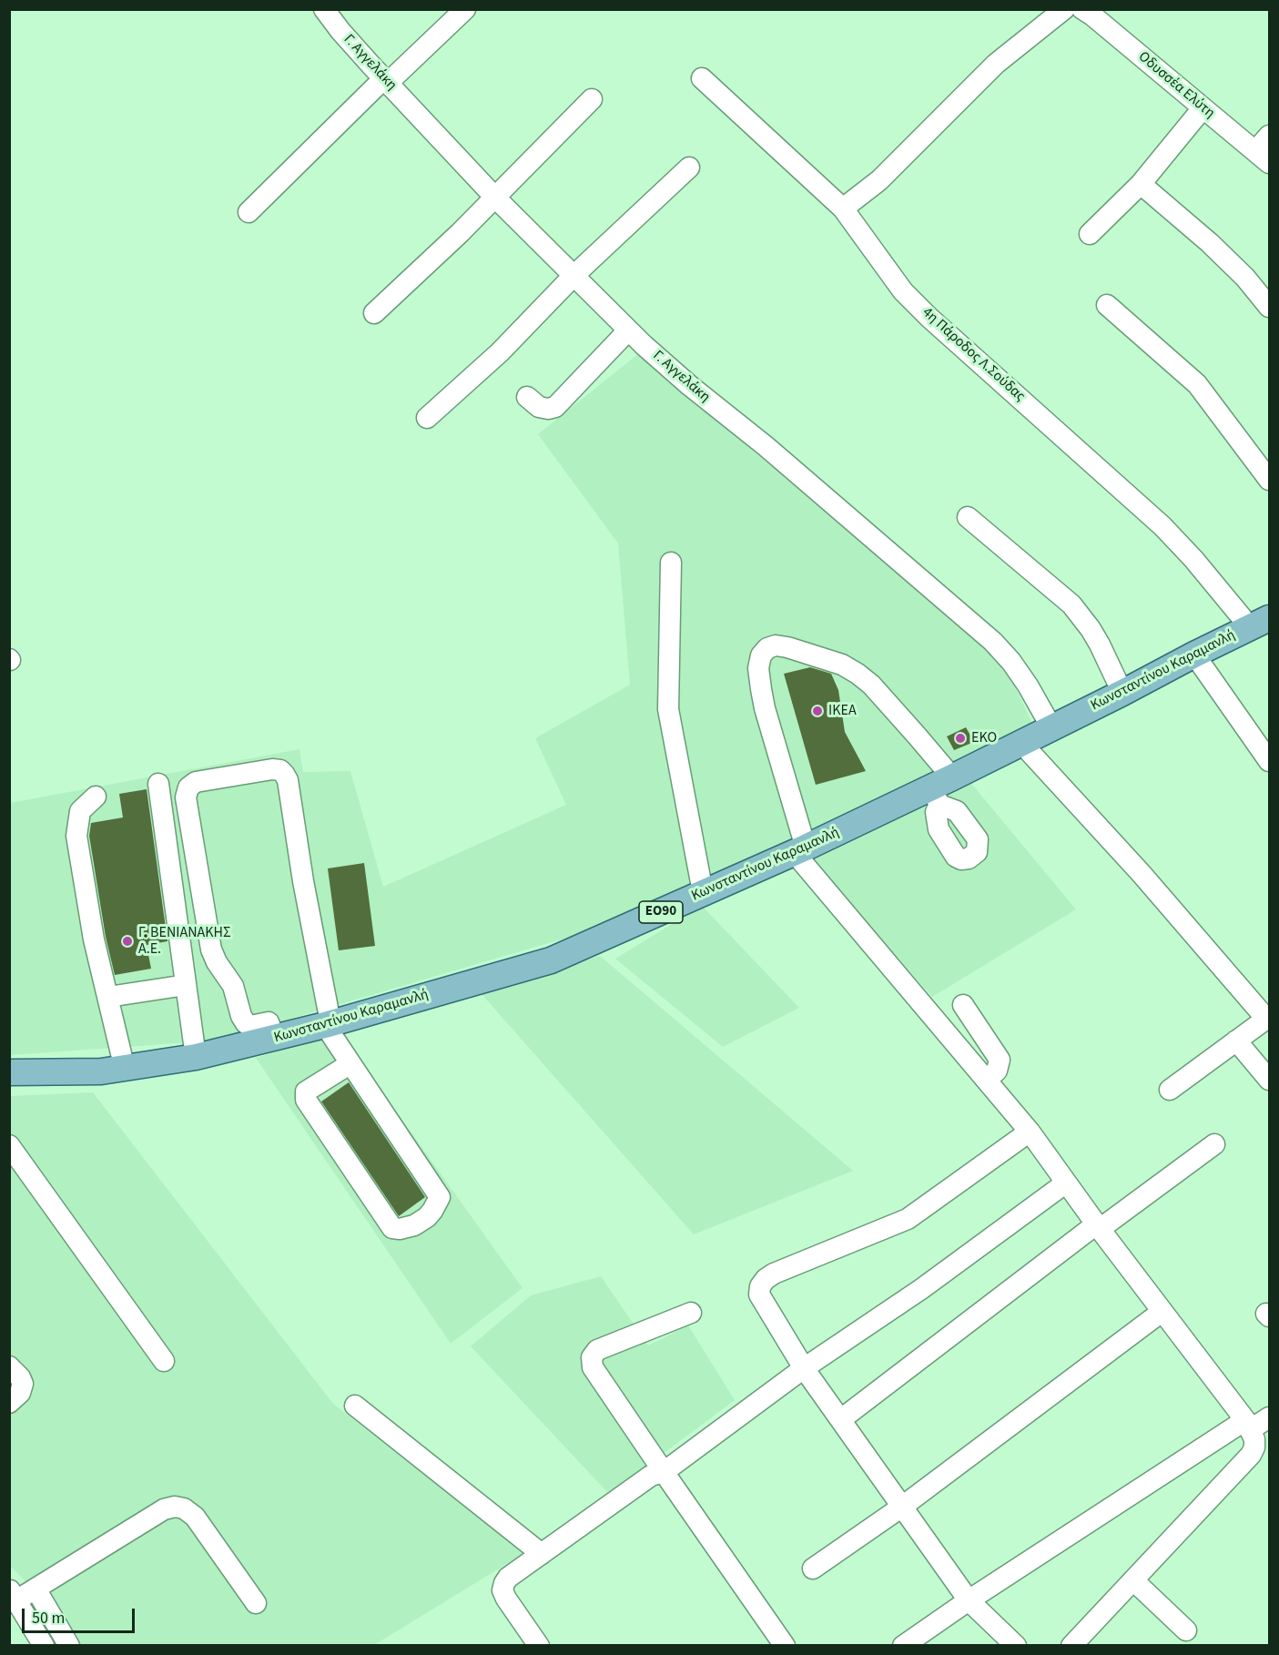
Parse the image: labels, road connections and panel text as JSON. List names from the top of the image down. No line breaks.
{"streets":{"main road":["Κωνσταντίνου Καραμανλή","ΕΟ90"],"street":["Γ. Αγγελάκη","Οδυσσέα Ελύτη","4η Πάροδος Λ.Σούδας"]},"crossings":[["Γ. Αγγελάκη","Κωνσταντίνου Καραμανλή"],["4η Πάροδος Λ.Σούδας","Κωνσταντίνου Καραμανλή"]],"places":["IKEA","EKO","Γ. ΒΕΝΙΑΝΑΚΗΣ A.E."],"scale_bar":"50 m"}
